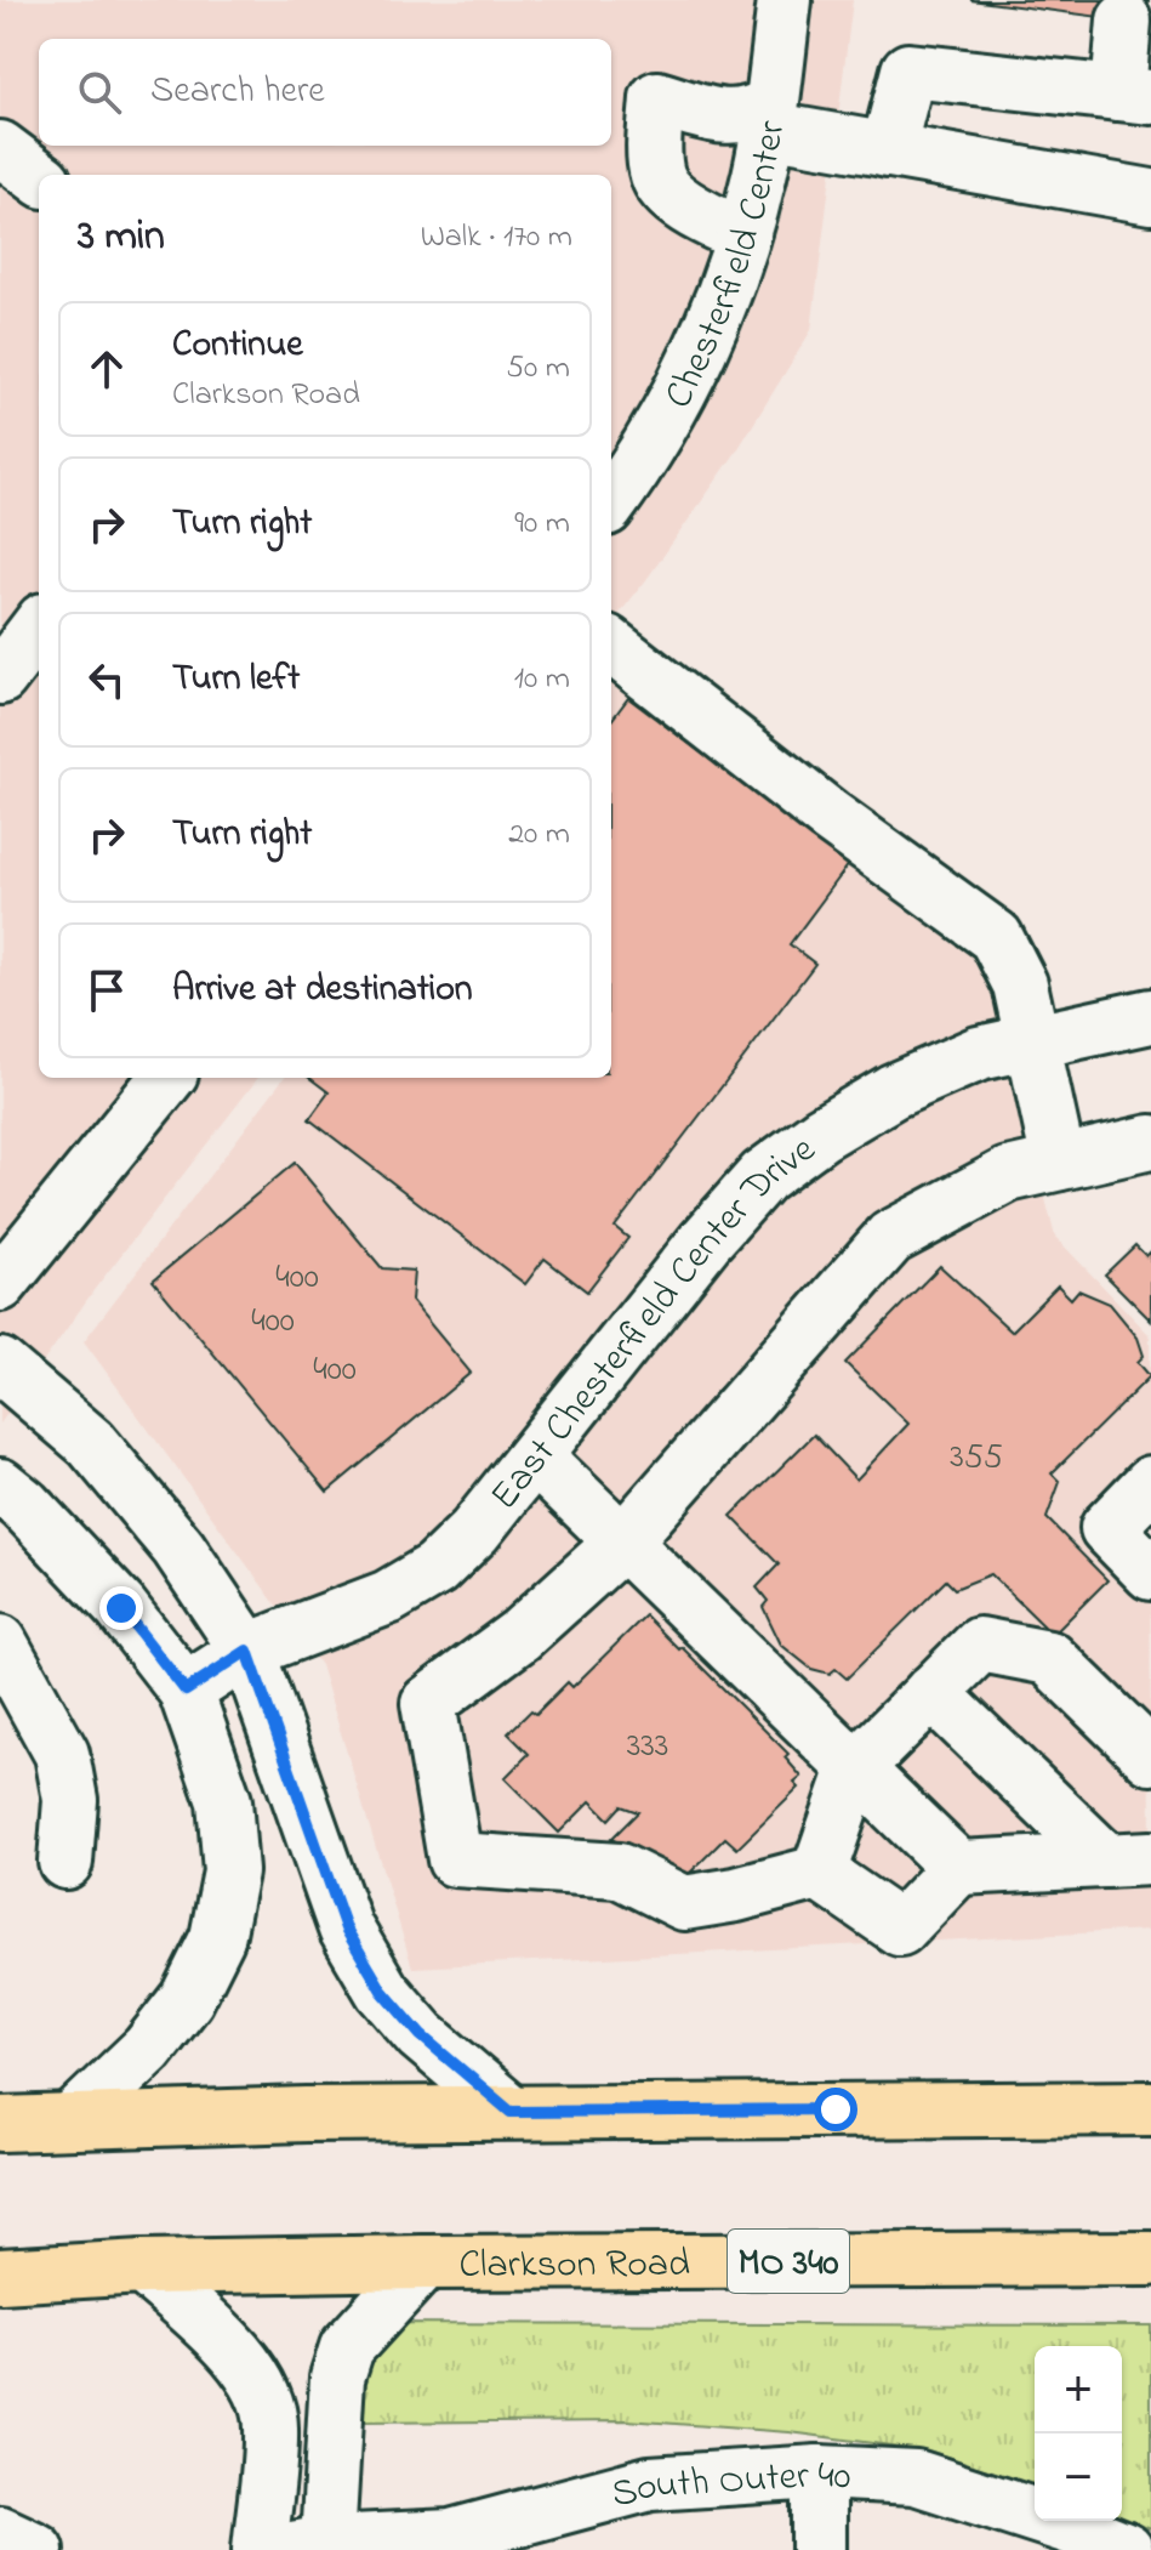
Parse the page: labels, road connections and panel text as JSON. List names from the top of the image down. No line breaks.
{"streets":{"main road":["MO 340","Clarkson Road"],"street":["Chesterfield Center","East Chesterfield Center Drive","South Outer 40"]},"crossings":[["Clarkson Road","South Outer 40"]],"house_numbers":["400","400","400","355","333"],"page":{"search":"Search here","heading":["3 min","Walk · 170 m"],"list":[["Continue","Clarkson Road","50 m"],["Turn right","90 m"],["Turn left","10 m"],["Turn right","20 m"],"Arrive at destination"],"map_buttons":["+","−"]}}
